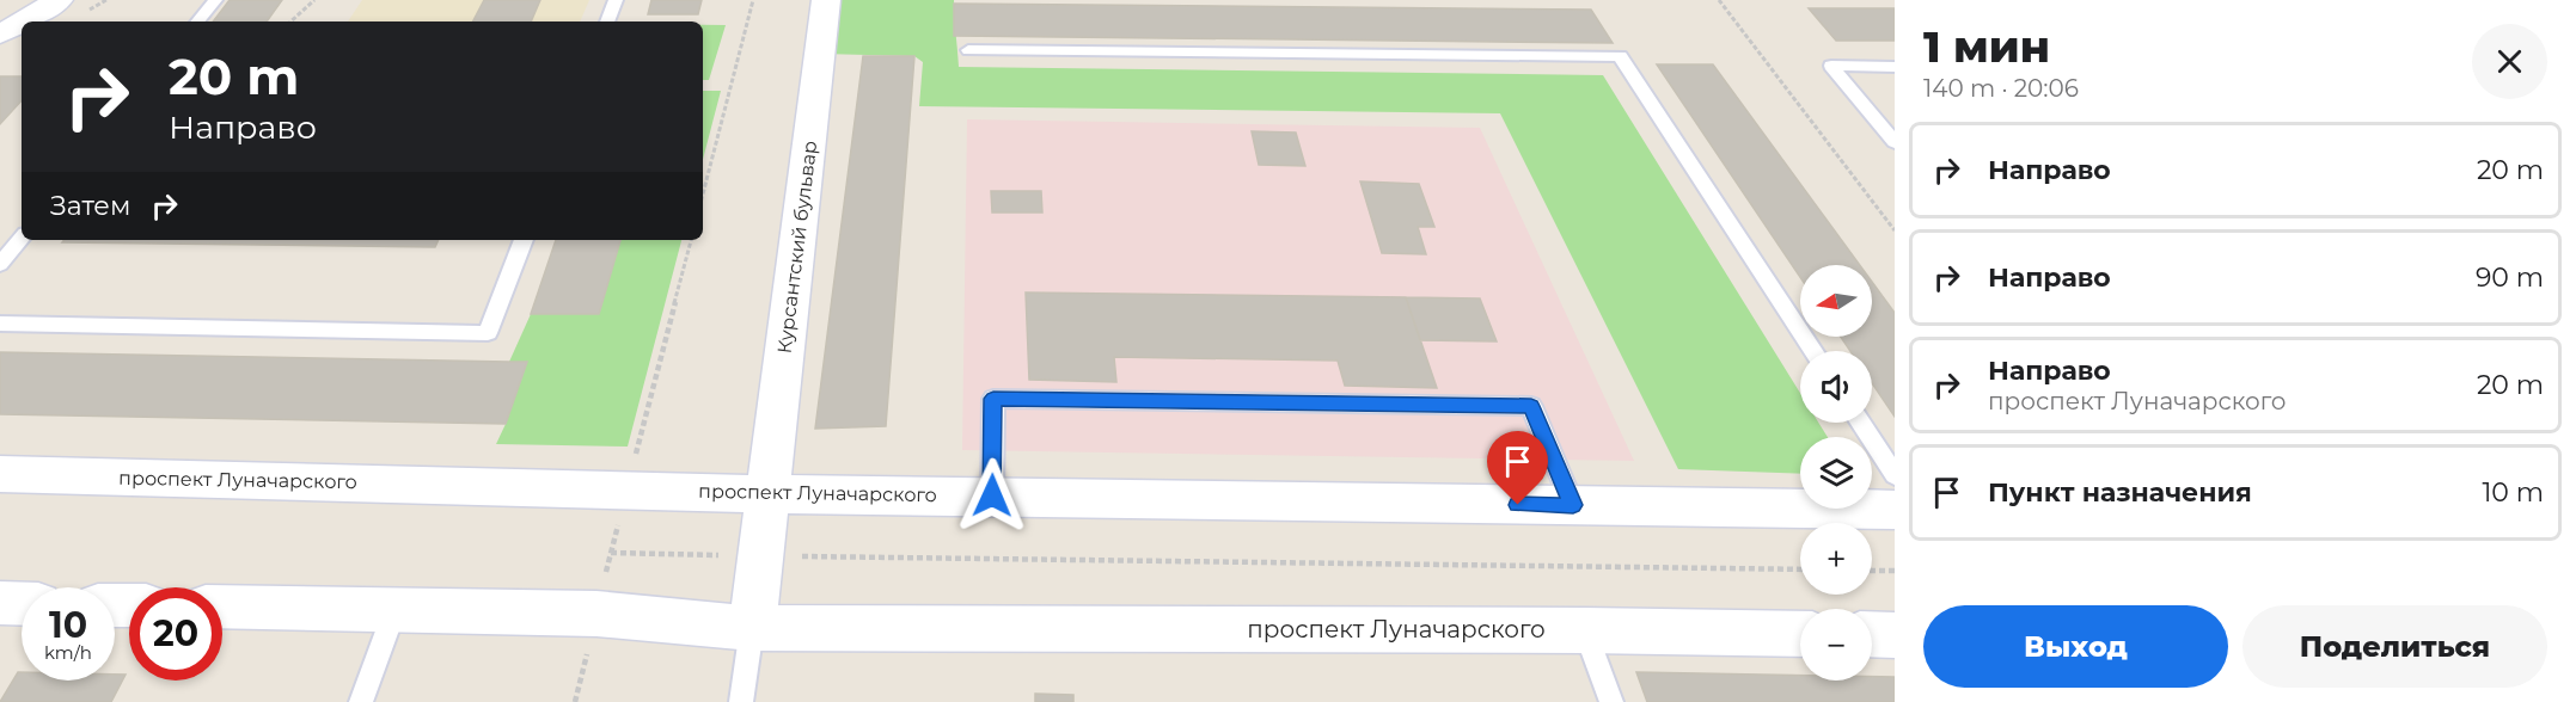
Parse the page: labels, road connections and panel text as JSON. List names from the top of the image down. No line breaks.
{"streets":{"street":["Курсантский бульвар","проспект Луначарского"]},"crossings":[["Курсантский бульвар","проспект Луначарского"]],"north":"left","page":{"heading":["1 мин","140 m · 20:06"],"turn":["20 m","Направо"],"list":[{"name":"Направо","value":"20 m"},{"name":"Направо","value":"90 m"},{"name":"Направо","note":"проспект Луначарского","value":"20 m"},{"name":"Пункт назначения","value":"10 m"}],"then":"Затем","map_buttons":["+","−"],"speed":"10 km/h","limit":"20","buttons":["Выход","Поделиться"]}}
